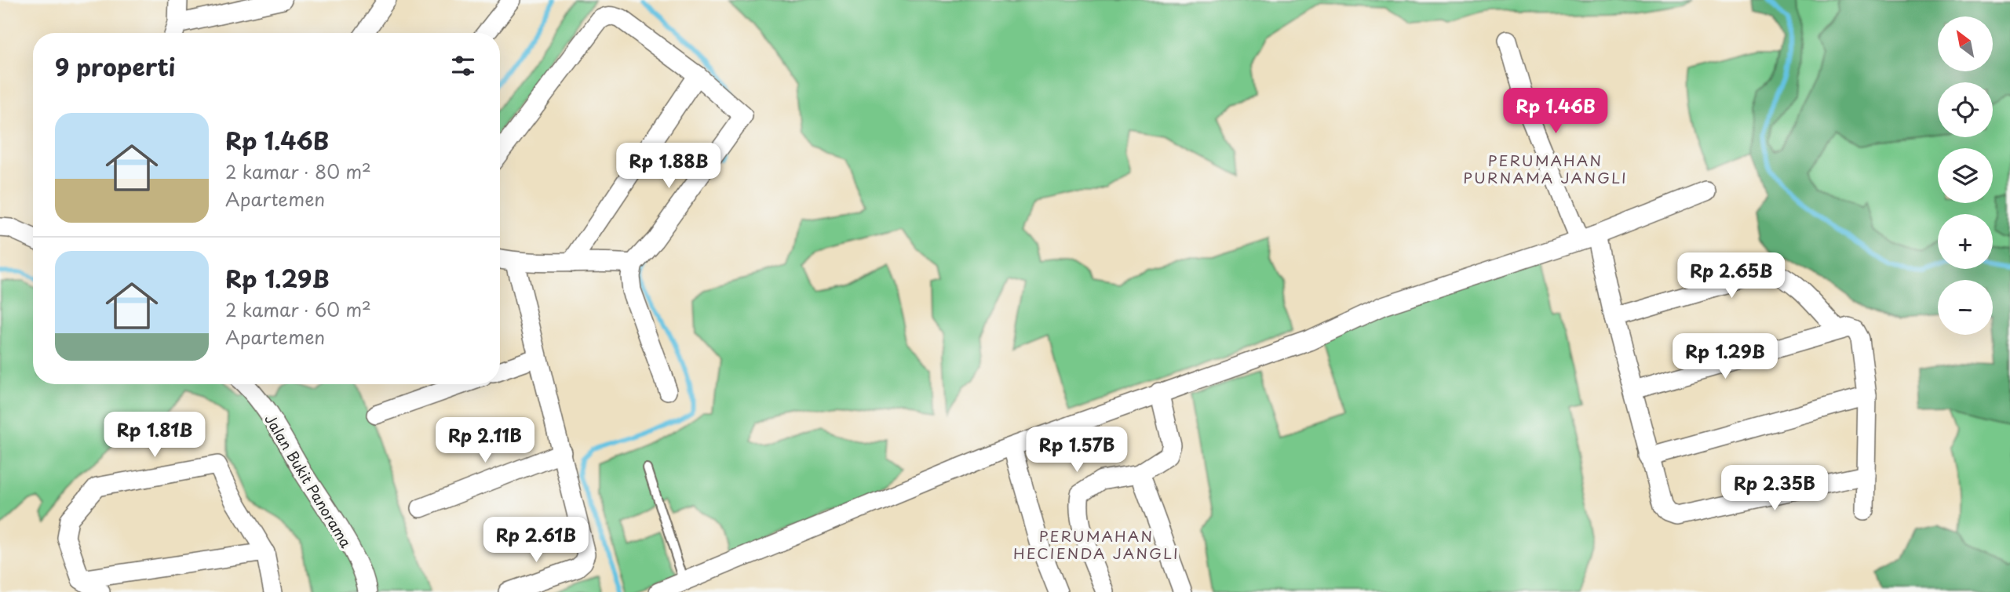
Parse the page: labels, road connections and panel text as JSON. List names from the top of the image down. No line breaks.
{"streets":{"street":["Jalan Bukit Panorama"]},"districts":["PERUMAHAN PURNAMA JANGLI","PERUMAHAN HECIENDA JANGLI"],"north":"top left","page":{"map_buttons":["+","−"],"heading":"9 properti","price":["Rp 1.46B","Rp 1.88B","Rp 2.65B","Rp 1.29B","Rp 1.81B","Rp 2.11B","Rp 1.57B","Rp 2.35B","Rp 2.61B"],"list":[{"name":"Rp 1.46B","note":"2 kamar · 80 m² · Apartemen"},{"name":"Rp 1.29B","note":"2 kamar · 60 m² · Apartemen"}]}}
